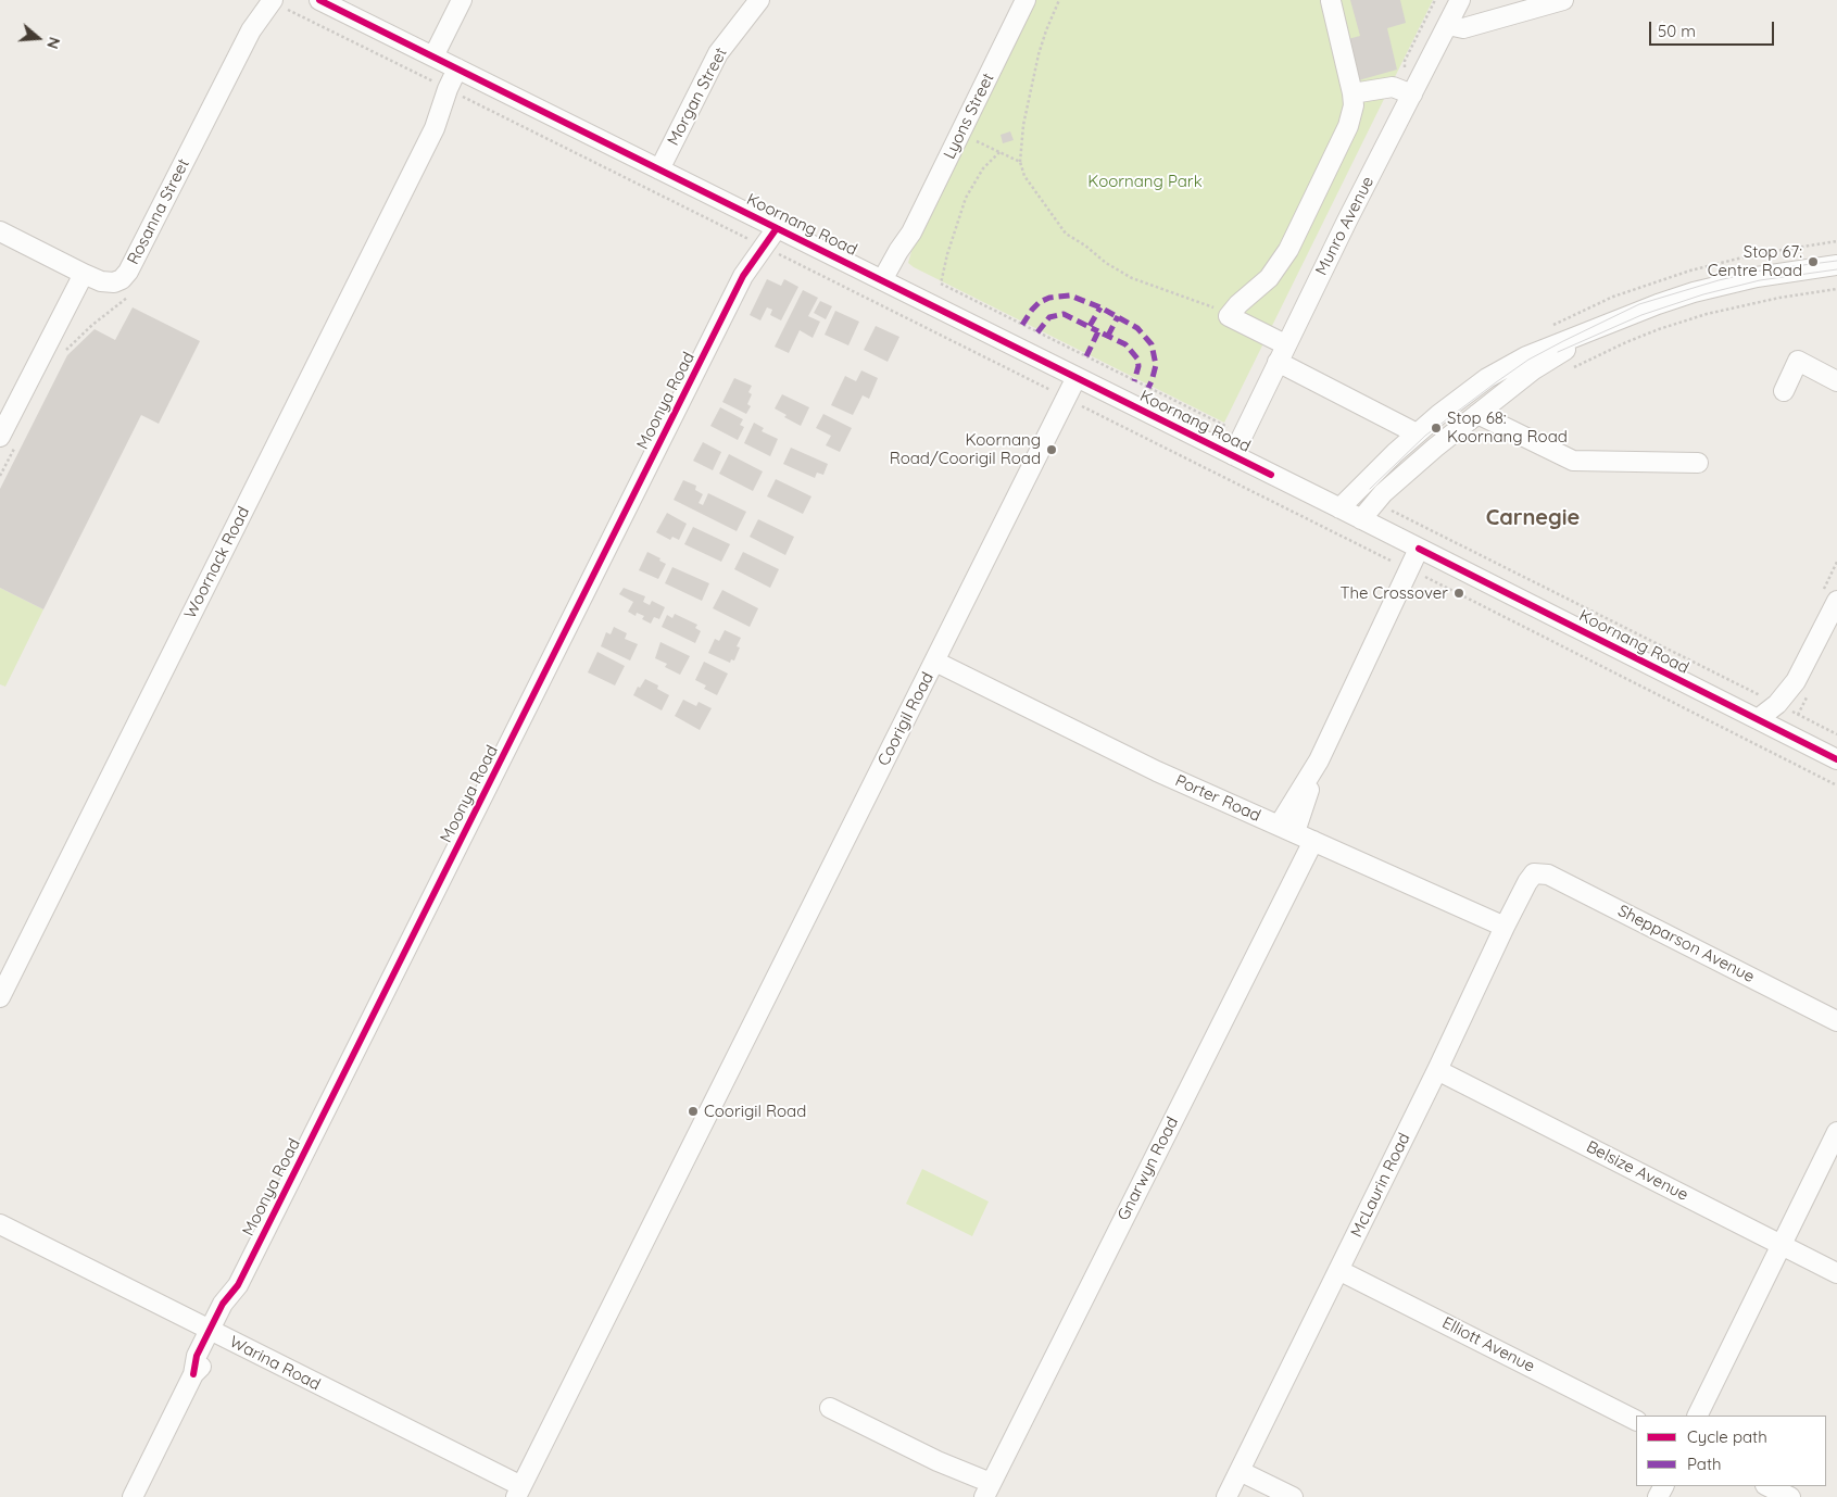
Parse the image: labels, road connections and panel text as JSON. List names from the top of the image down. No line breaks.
{"streets":{"street":["Morgan Street","Lyons Street","Rosanna Street","Koornang Road","Munro Avenue","Moonya Road","Woornack Road","Coorigil Road","Porter Road","Shepparson Avenue","Gnarwyn Road","Belsize Avenue","McLaurin Road","Elliott Avenue","Warina Road"]},"crossings":[["Morgan Street","Koornang Road"],["Lyons Street","Koornang Road"],["Koornang Road","Munro Avenue"],["Koornang Road","Moonya Road"],["Koornang Road","Woornack Road"],["Koornang Road","Coorigil Road"],["Moonya Road","Warina Road"],["Coorigil Road","Porter Road"],["Coorigil Road","Warina Road"],["Porter Road","Gnarwyn Road"],["Porter Road","McLaurin Road"],["Shepparson Avenue","McLaurin Road"],["Belsize Avenue","McLaurin Road"],["McLaurin Road","Elliott Avenue"]],"districts":["Carnegie"],"parks":["Koornang Park"],"places":["Stop 67: Centre Road","Stop 68: Koornang Road","Koornang Road/Coorigil Road","The Crossover","Coorigil Road"],"legend":["Cycle path","Path"],"scale_bar":"50 m","north":"right"}
